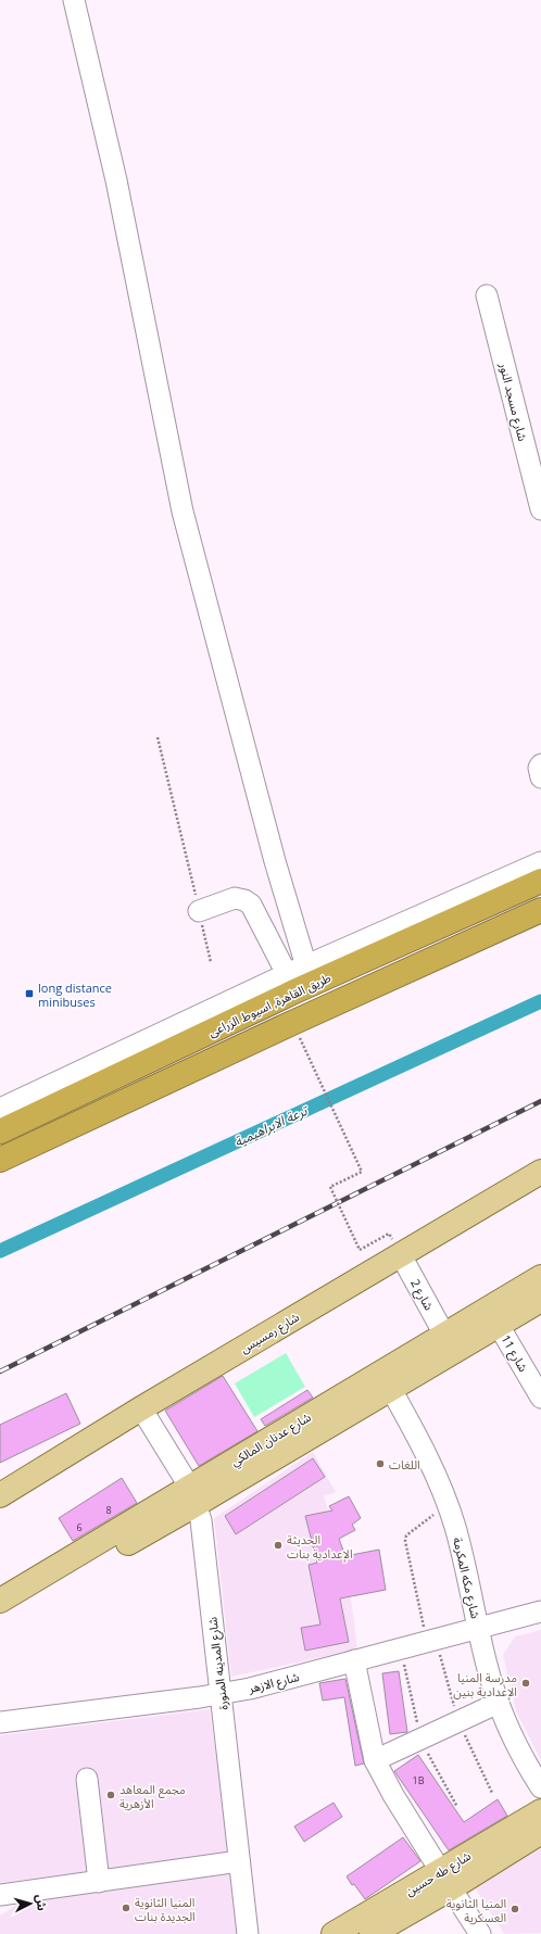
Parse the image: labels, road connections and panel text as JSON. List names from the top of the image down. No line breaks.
{"streets":{"highway":["طريق القاهرة, اسيوط الزراعى"],"main road":["شارع رمسيس","شارع عدنان المالكي","شارع طه حسين"],"street":["شارع مسجد النور","شارع 2","شارع 11","شارع مكه المكرمة","شارع المدينه المنورة","شارع الازهر"]},"crossings":[["شارع 2","شارع رمسيس"],["شارع 2","شارع عدنان المالكي"],["شارع رمسيس","شارع المدينه المنورة"],["شارع 11","شارع عدنان المالكي"],["شارع عدنان المالكي","شارع مكه المكرمة"],["شارع عدنان المالكي","شارع المدينه المنورة"],["شارع مكه المكرمة","شارع الازهر"],["شارع المدينه المنورة","شارع الازهر"]],"water":["ترعة الابراهيمية"],"places":{"transit":["long distance minibuses"],"other":["اللغات","الحديثة الإعدادية بنات","مدرسة المنيا الإعدادية بنين","مجمع المعاهد الأزهرية","المنيا الثانوية الجديدة بنات","المنيا الثانوية العسكرية"]},"house_numbers":["8","6","1B"],"north":"right"}
